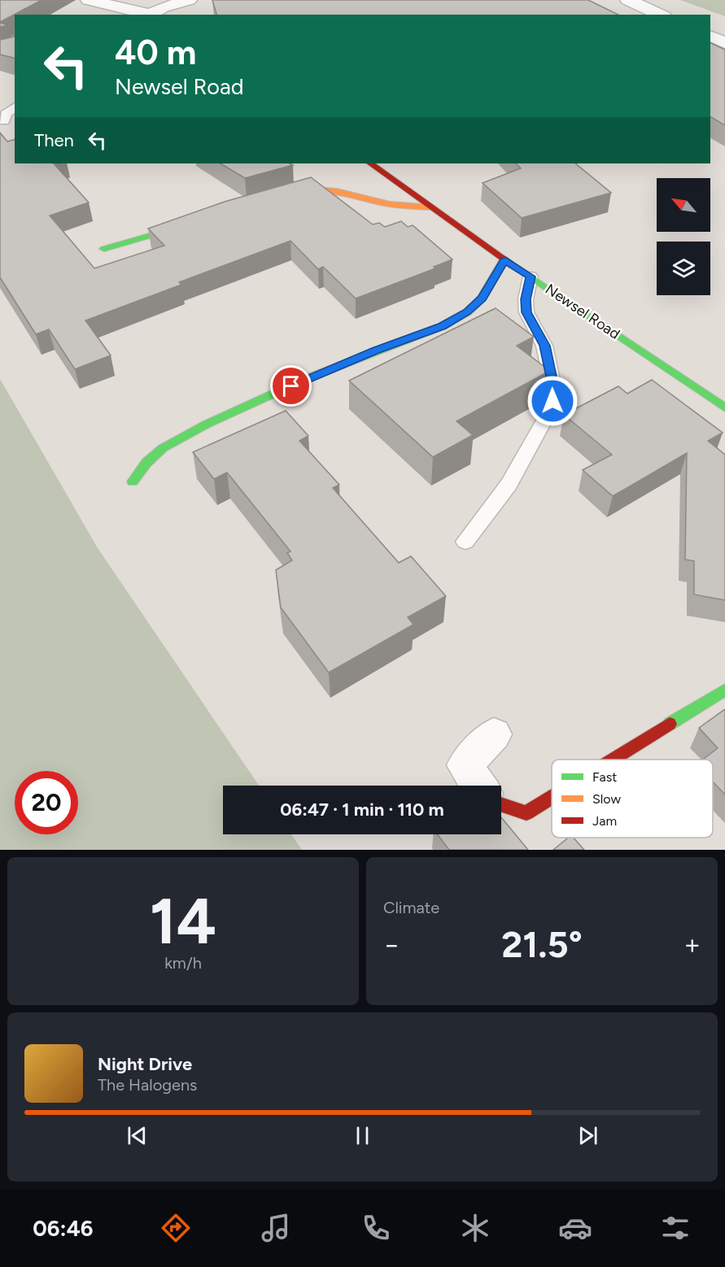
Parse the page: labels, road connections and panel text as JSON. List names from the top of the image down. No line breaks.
{"streets":{"street":["Newsel Road"]},"legend":["Fast","Slow","Jam"],"north":"top left","page":{"turn":["40 m","Newsel Road"],"then":"Then","limit":"20","trip":"06:47 · 1 min · 110 m","tile":[["14","km/h"],"Climate"],"heat":["−","21.5°","+"],"song":["Night Drive","The Halogens"],"tabs":"06:46"}}
